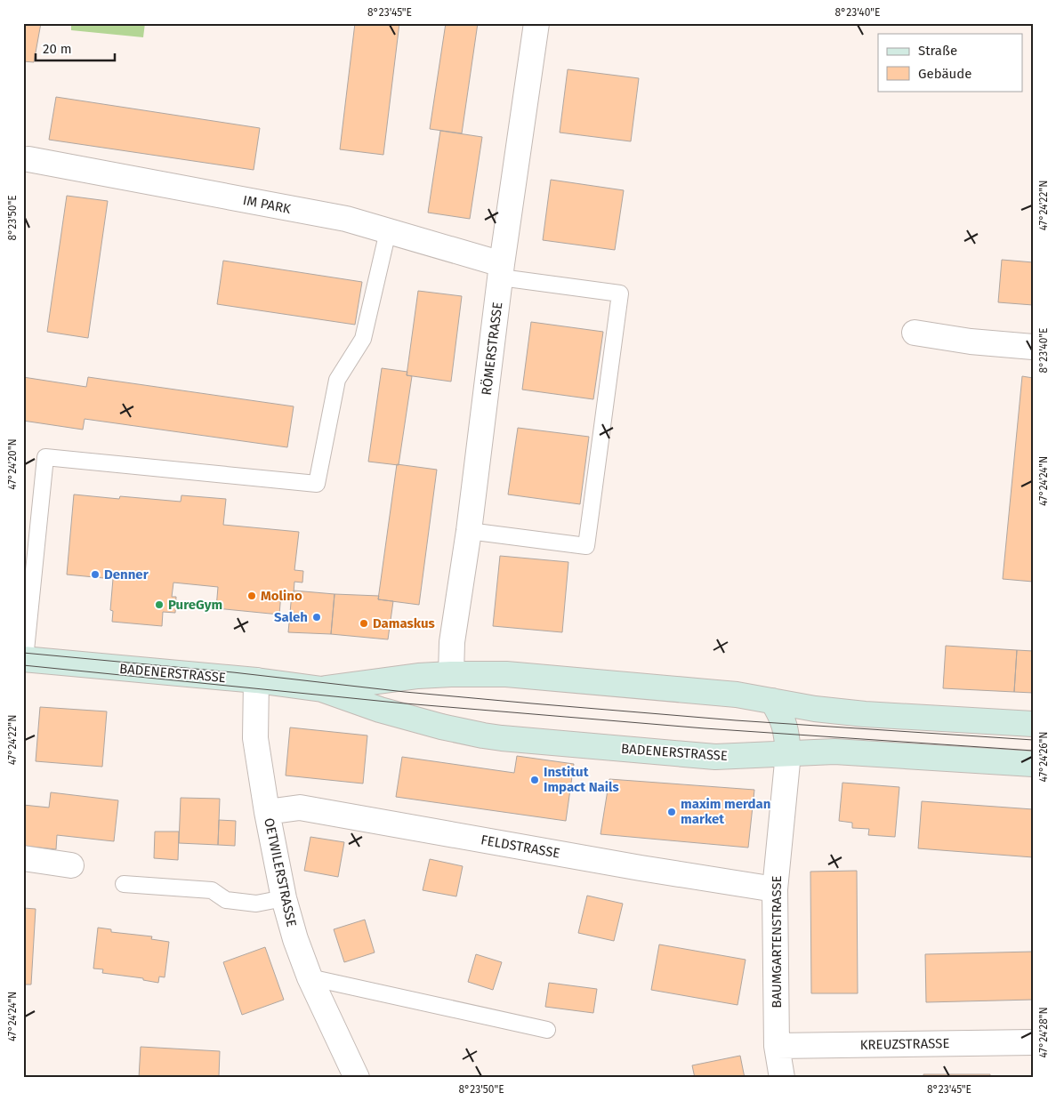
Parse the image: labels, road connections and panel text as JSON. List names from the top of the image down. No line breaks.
{"streets":{"main road":["BADENERSTRASSE"],"street":["IM PARK","RÖMERSTRASSE","FELDSTRASSE","OETWILERSTRASSE","BAUMGARTENSTRASSE","KREUZSTRASSE"]},"crossings":[["IM PARK","RÖMERSTRASSE"],["RÖMERSTRASSE","BADENERSTRASSE"],["BADENERSTRASSE","OETWILERSTRASSE"],["BADENERSTRASSE","BAUMGARTENSTRASSE"],["FELDSTRASSE","OETWILERSTRASSE"],["FELDSTRASSE","BAUMGARTENSTRASSE"],["BAUMGARTENSTRASSE","KREUZSTRASSE"]],"places":["Denner","Molino","PureGym","Saleh","Damaskus","Institut Impact Nails","maxim merdan market"],"legend":["Straße","Gebäude"],"scale_bar":"20 m","coordinates":["8°23'45\"E","8°23'40\"E","47°24'22\"N","8°23'50\"E","47°24'20\"N","47°24'24\"N","47°24'26\"N","47°24'28\"N"]}
